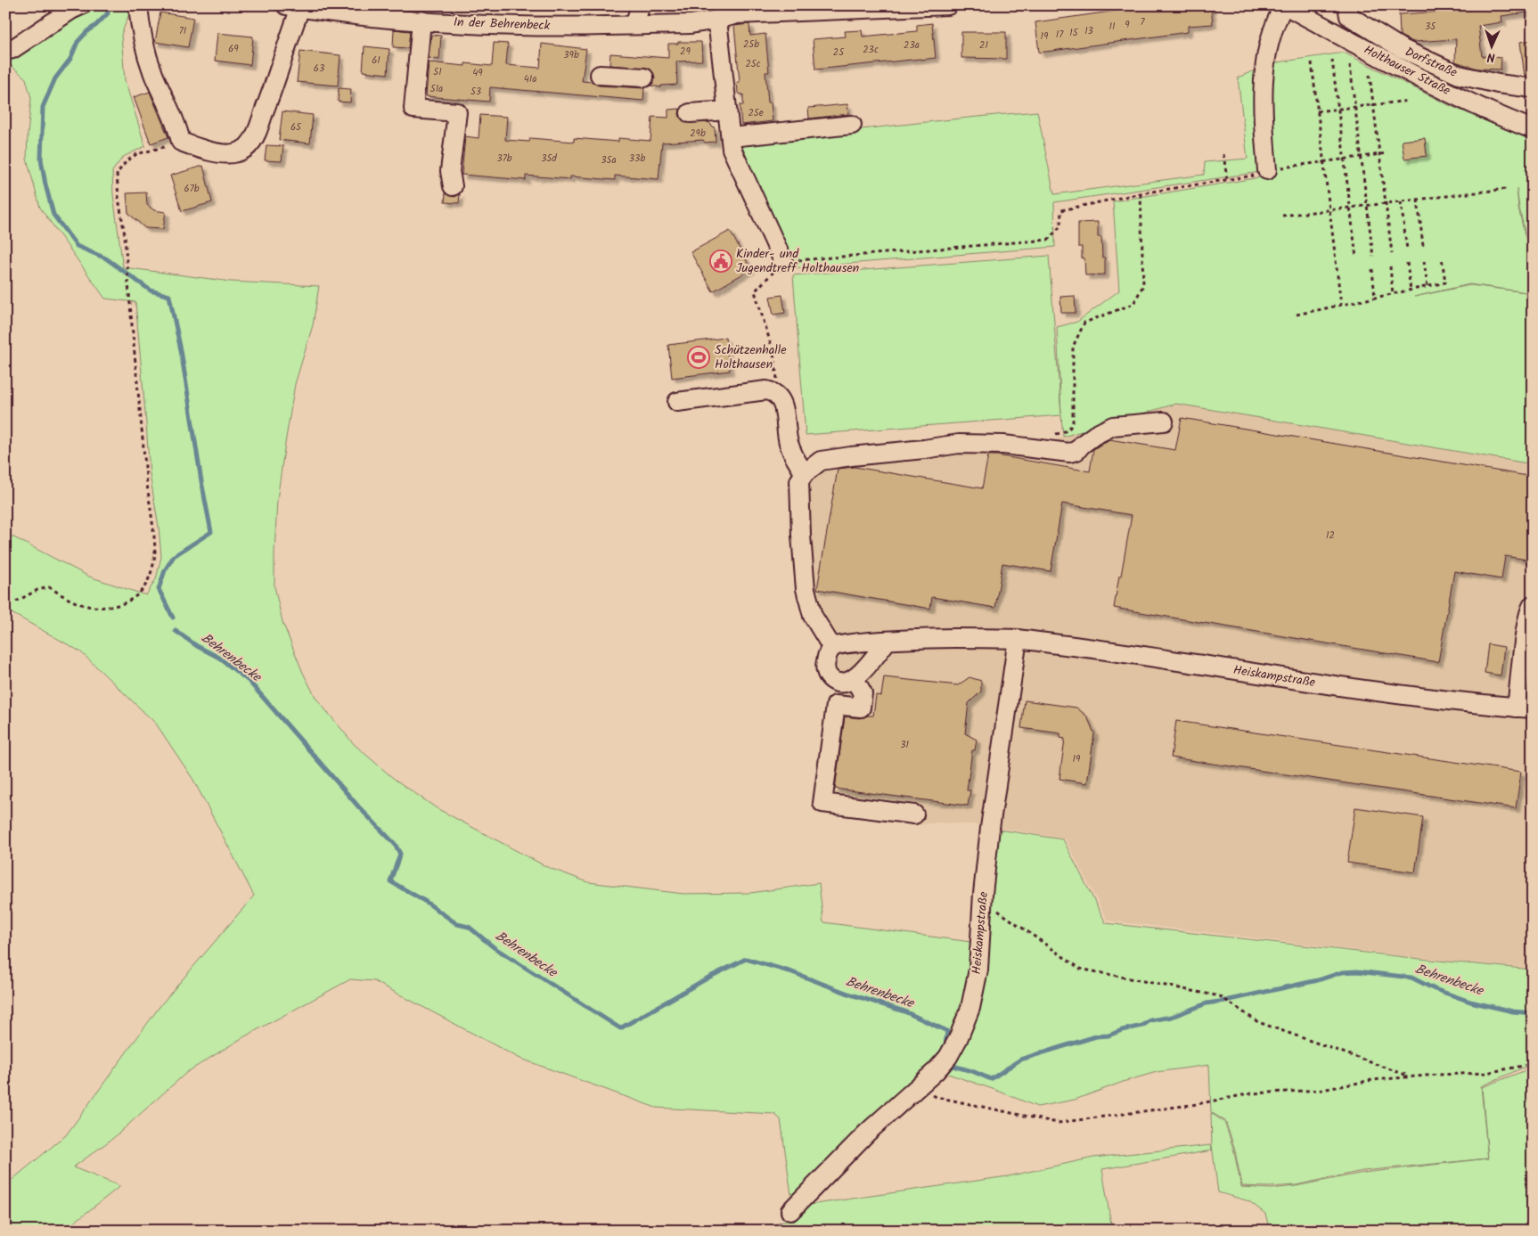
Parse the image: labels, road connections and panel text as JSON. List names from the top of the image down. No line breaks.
{"streets":{"street":["In der Behrenbeck","Dorfstraße","Holthauser Straße","Heiskampstraße"]},"water":["Behrenbecke"],"places":{"public building":["Kinder- und Jugendtreff Holthausen"],"sports":["Schützenhalle Holthausen"]},"house_numbers":["7","9","11","35","71","13","15","17","19","25b","23a","21","69","23c","29","25","39b","61","25c","63","51","49","41a","51a","53","25e","65","29b","37b","35d","33b","35a","67b","12","31","19"],"north":"bottom"}
